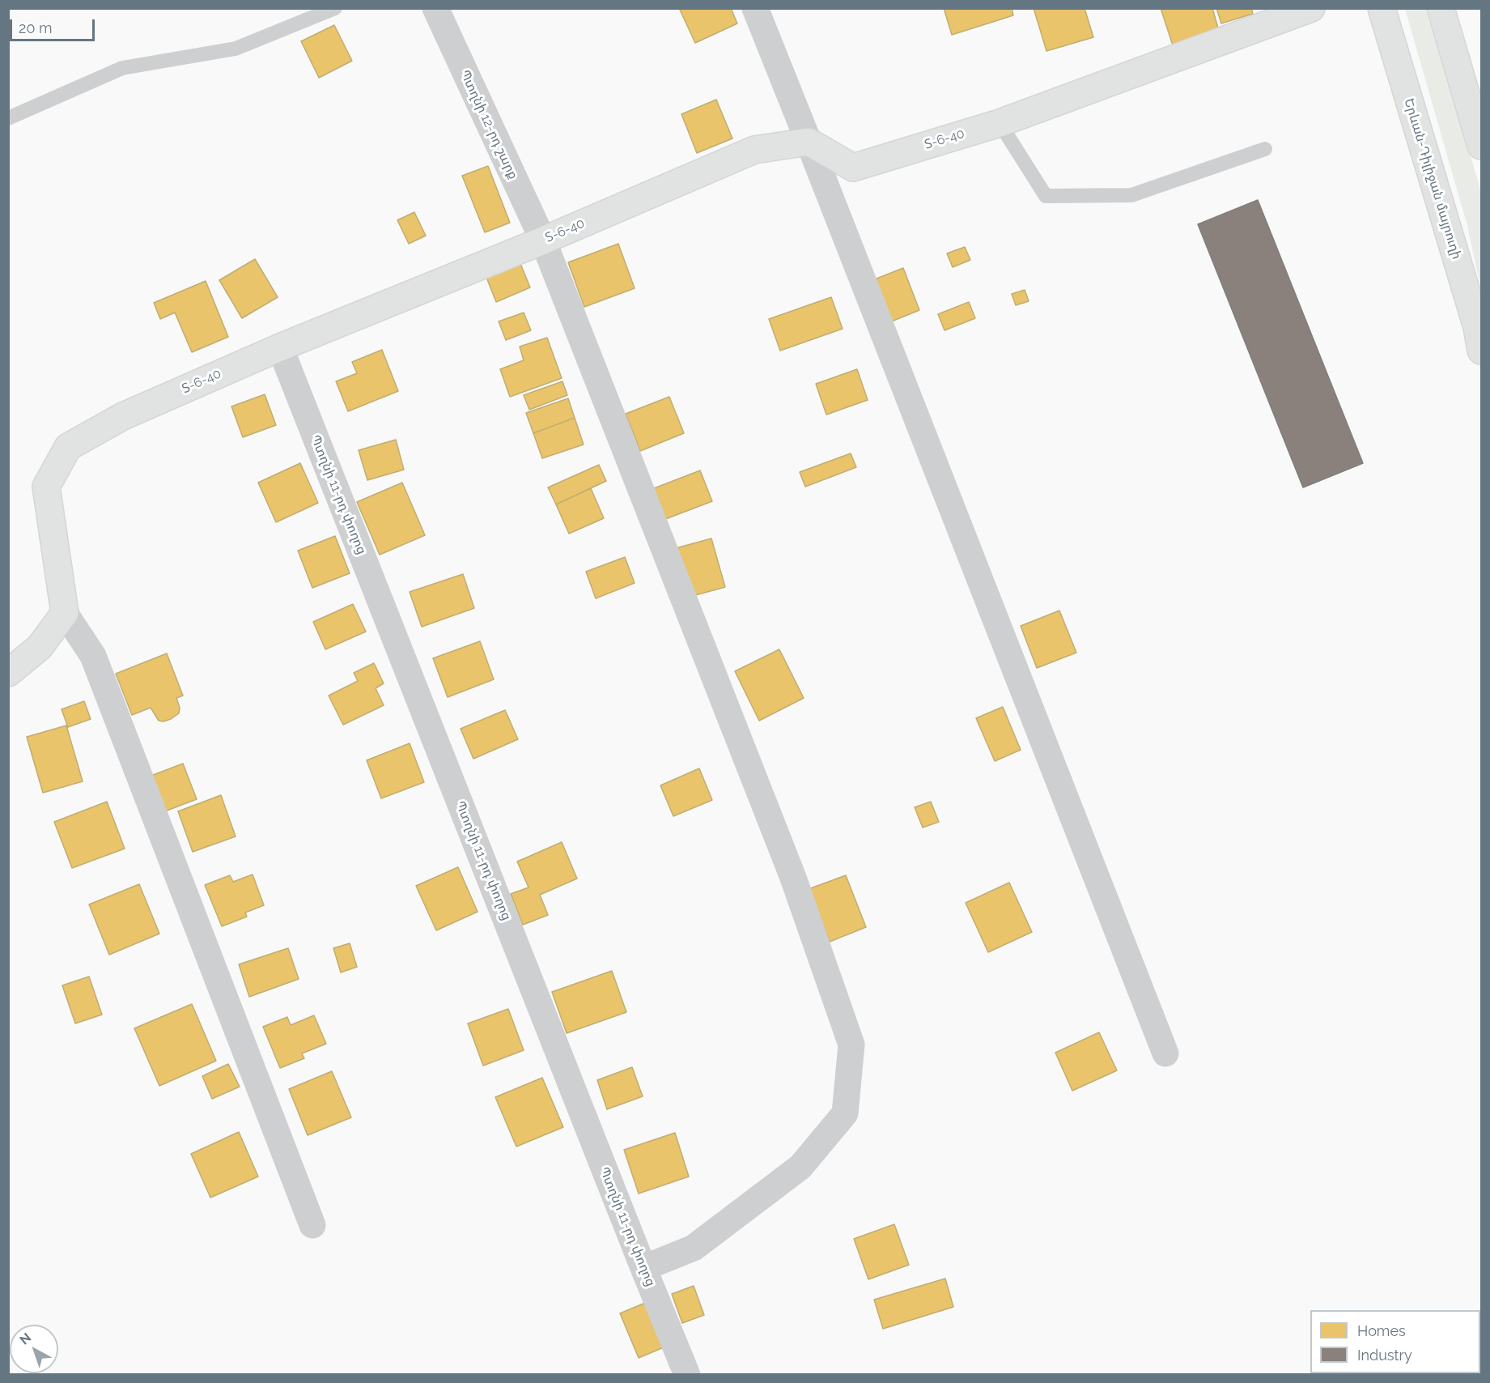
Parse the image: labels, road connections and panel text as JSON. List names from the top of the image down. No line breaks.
{"streets":{"main road":["Տ-6-40","Երևան-Դիլիջան մայրուղի"],"street":["Պտղնի 12-րդ շարք","Պտղնի 11-րդ փողոց"]},"crossings":[["Պտղնի 12-րդ շարք","Տ-6-40"],["Պտղնի 12-րդ շարք","Պտղնի 11-րդ փողոց"],["Տ-6-40","Պտղնի 11-րդ փողոց"]],"legend":["Homes","Industry"],"scale_bar":"20 m","north":"top left"}
